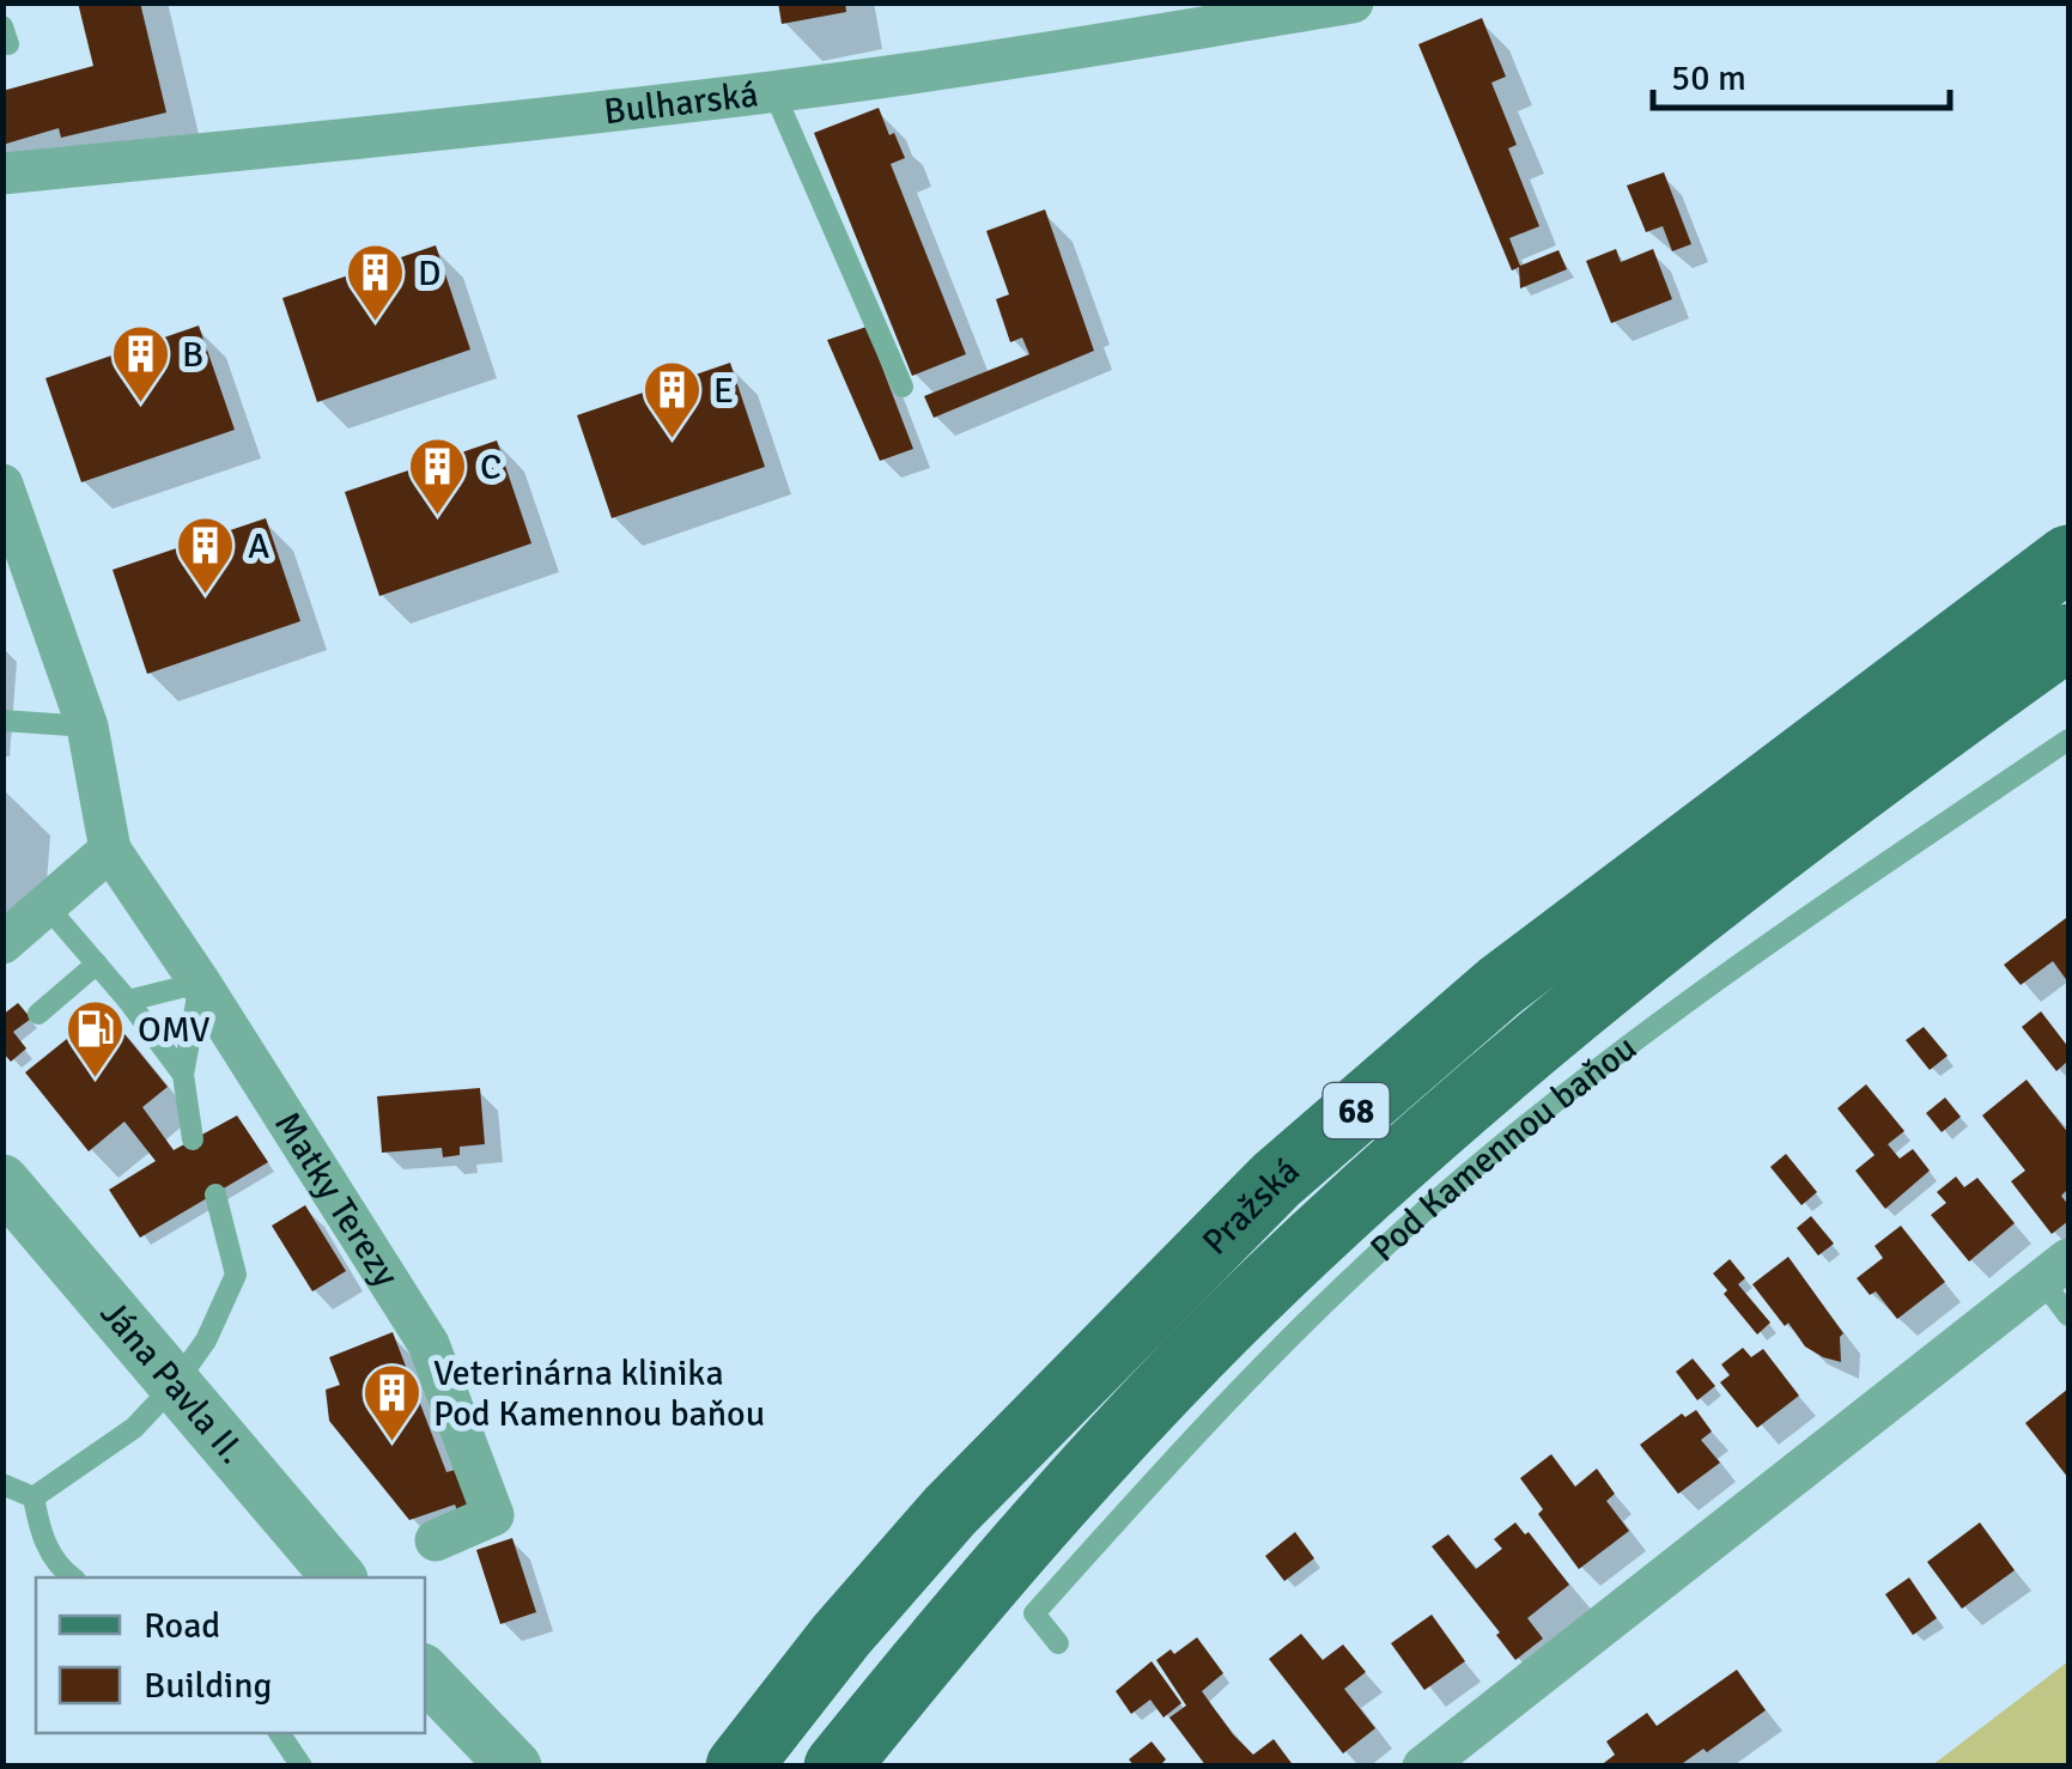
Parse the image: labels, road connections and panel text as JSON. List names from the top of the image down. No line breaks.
{"streets":{"main road":["68","Pražská"],"street":["Bulharská","Matky Terezy","Jána Pavla II."],"lane":["Pod Kamennou baňou"]},"places":{"building":["D","B","E","C","A","Veterinárna klinika Pod Kamennou baňou"],"fuel station":["OMV"]},"legend":["Road","Building"],"scale_bar":"50 m"}
